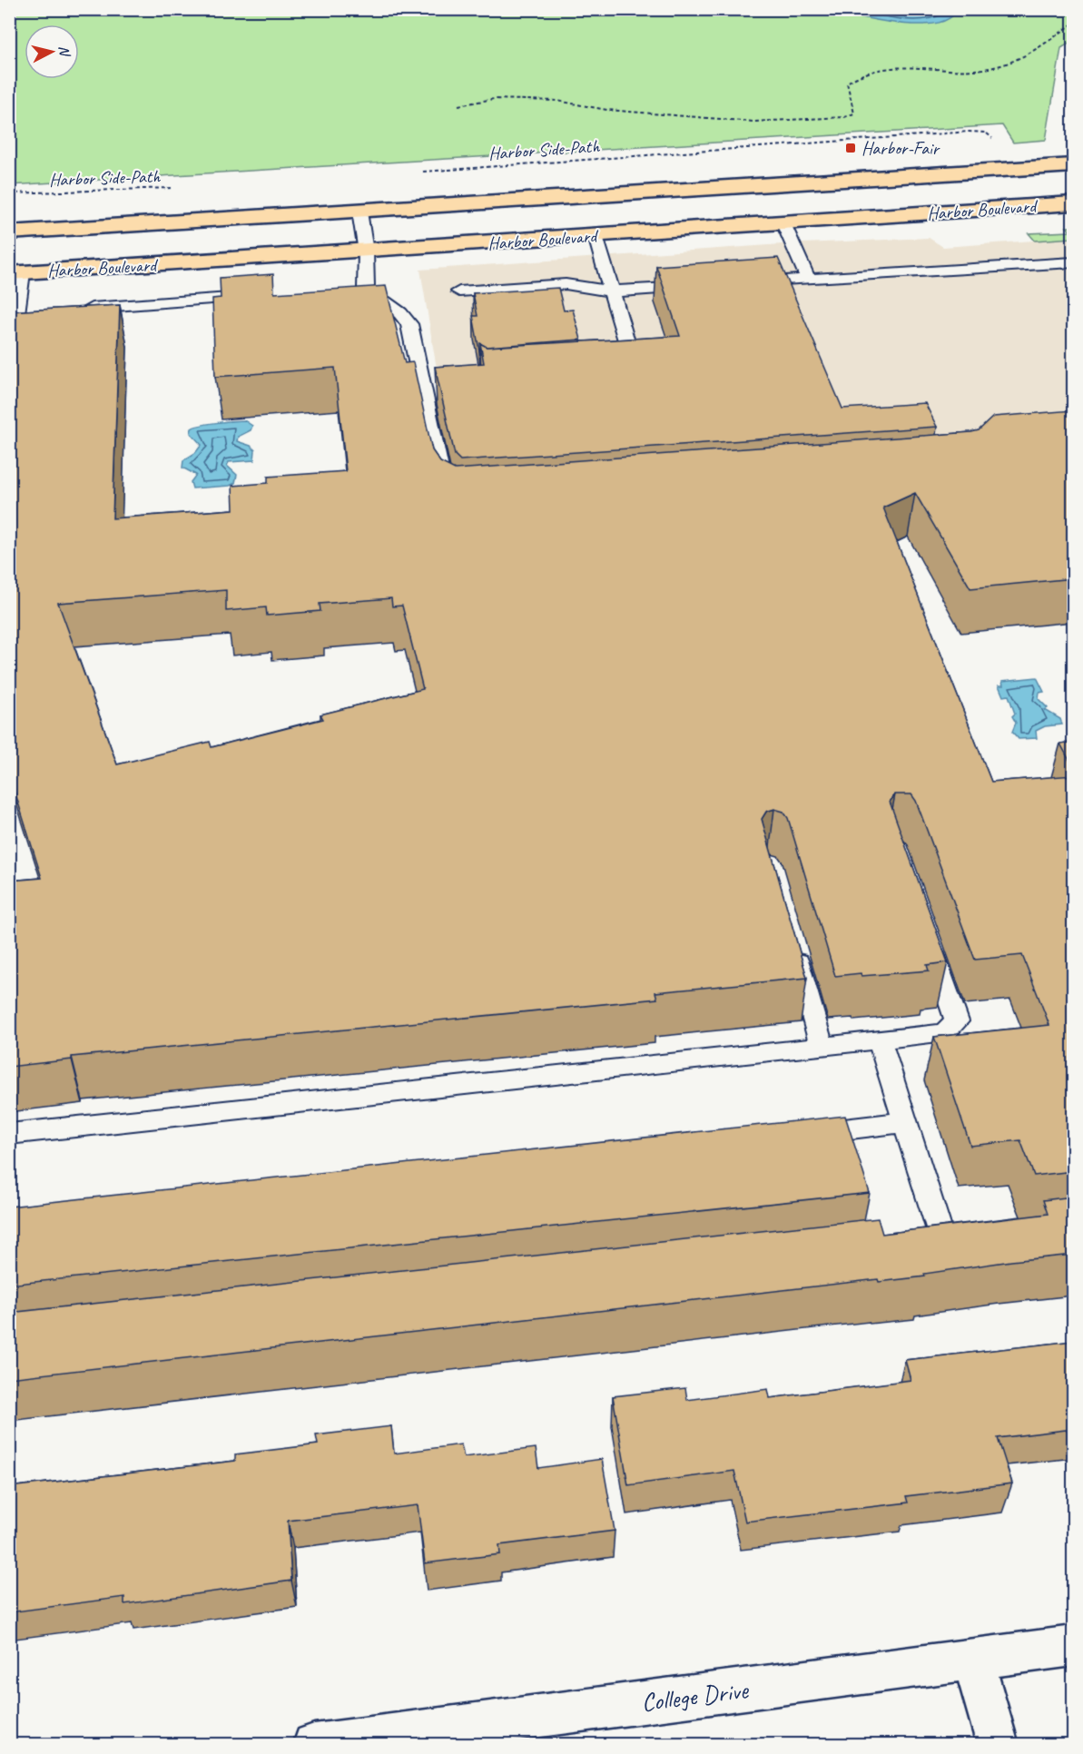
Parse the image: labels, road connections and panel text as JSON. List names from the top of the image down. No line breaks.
{"streets":{"main road":["Harbor Boulevard"],"street":["College Drive"],"path":["Harbor Side-Path"]},"places":{"transit":["Harbor-Fair"]},"north":"right"}
